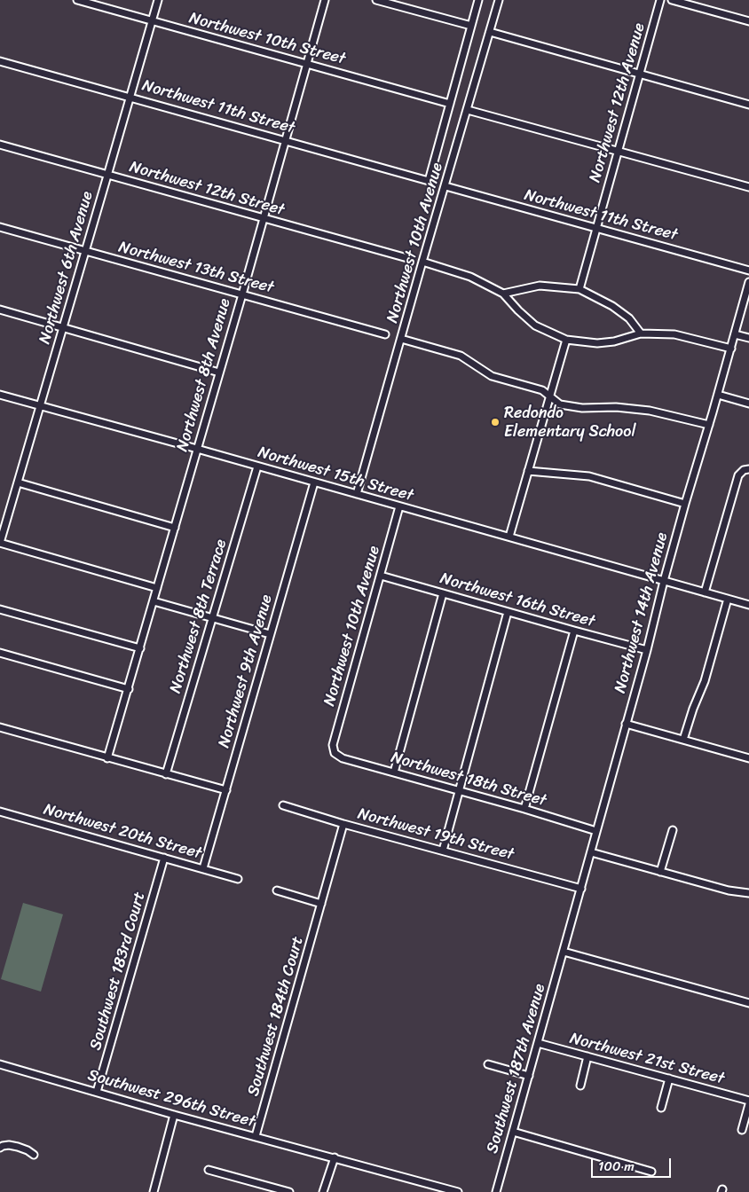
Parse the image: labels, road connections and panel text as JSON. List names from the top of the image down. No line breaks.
{"streets":{"street":["Northwest 10th Street","Northwest 12th Avenue","Northwest 11th Street","Northwest 12th Street","Northwest 10th Avenue","Northwest 6th Avenue","Northwest 13th Street","Northwest 8th Avenue","Northwest 15th Street","Northwest 16th Street","Northwest 14th Avenue","Northwest 8th Terrace","Northwest 9th Avenue","Northwest 18th Street","Northwest 20th Street","Northwest 19th Street","Southwest 183rd Court","Southwest 184th Court","Northwest 21st Street","Southwest 187th Avenue","Southwest 296th Street"]},"crossings":[["Northwest 10th Street","Northwest 11th Street"],["Northwest 10th Street","Northwest 6th Avenue"],["Northwest 10th Street","Northwest 8th Avenue"],["Northwest 12th Avenue","Northwest 11th Street"],["Northwest 11th Street","Northwest 10th Avenue"],["Northwest 11th Street","Northwest 6th Avenue"],["Northwest 11th Street","Northwest 8th Avenue"],["Northwest 12th Street","Northwest 6th Avenue"],["Northwest 12th Street","Northwest 8th Avenue"],["Northwest 10th Avenue","Northwest 15th Street"],["Northwest 10th Avenue","Northwest 16th Street"],["Northwest 10th Avenue","Northwest 18th Street"],["Northwest 6th Avenue","Northwest 13th Street"],["Northwest 6th Avenue","Northwest 15th Street"],["Northwest 13th Street","Northwest 8th Avenue"],["Northwest 8th Avenue","Northwest 15th Street"],["Northwest 15th Street","Northwest 14th Avenue"],["Northwest 15th Street","Northwest 8th Terrace"],["Northwest 15th Street","Northwest 9th Avenue"],["Northwest 16th Street","Northwest 14th Avenue"],["Northwest 14th Avenue","Northwest 18th Street"],["Northwest 14th Avenue","Northwest 19th Street"],["Northwest 14th Avenue","Southwest 187th Avenue"],["Northwest 9th Avenue","Northwest 20th Street"],["Northwest 20th Street","Southwest 183rd Court"],["Northwest 19th Street","Southwest 184th Court"],["Southwest 183rd Court","Southwest 296th Street"],["Southwest 184th Court","Southwest 296th Street"],["Northwest 21st Street","Southwest 187th Avenue"]],"places":["Redondo Elementary School"],"scale_bar":"100 m"}
